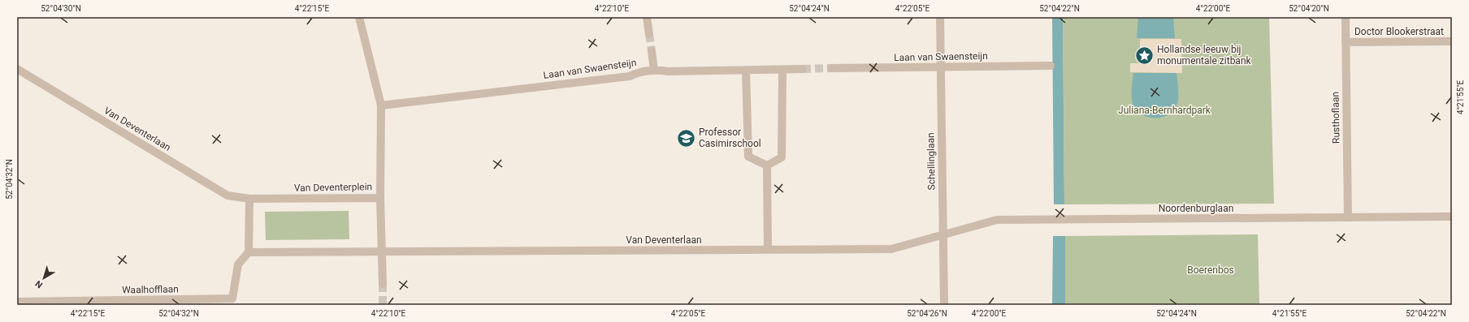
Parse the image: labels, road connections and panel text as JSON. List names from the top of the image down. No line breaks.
{"streets":{"street":["Doctor Blookerstraat","Laan van Swaensteijn","Rusthoflaan","Van Deventerlaan","Schellinglaan","Van Deventerplein","Noordenburglaan","Waalhofflaan"]},"crossings":[["Doctor Blookerstraat","Rusthoflaan"],["Laan van Swaensteijn","Schellinglaan"],["Rusthoflaan","Noordenburglaan"],["Van Deventerlaan","Schellinglaan"],["Van Deventerlaan","Van Deventerplein"],["Van Deventerlaan","Noordenburglaan"],["Schellinglaan","Noordenburglaan"]],"parks":["Juliana-Bernhardpark","Boerenbos"],"places":{"place":["Hollandse leeuw bij monumentale zitbank"],"school or university":["Professor Casimirschool"]},"north":"bottom left","coordinates":["52°04'30\"N","4°22'15\"E","4°22'10\"E","52°04'24\"N","4°22'05\"E","52°04'22\"N","4°22'00\"E","52°04'20\"N","4°21'55\"E","52°04'32\"N","52°04'26\"N"]}
